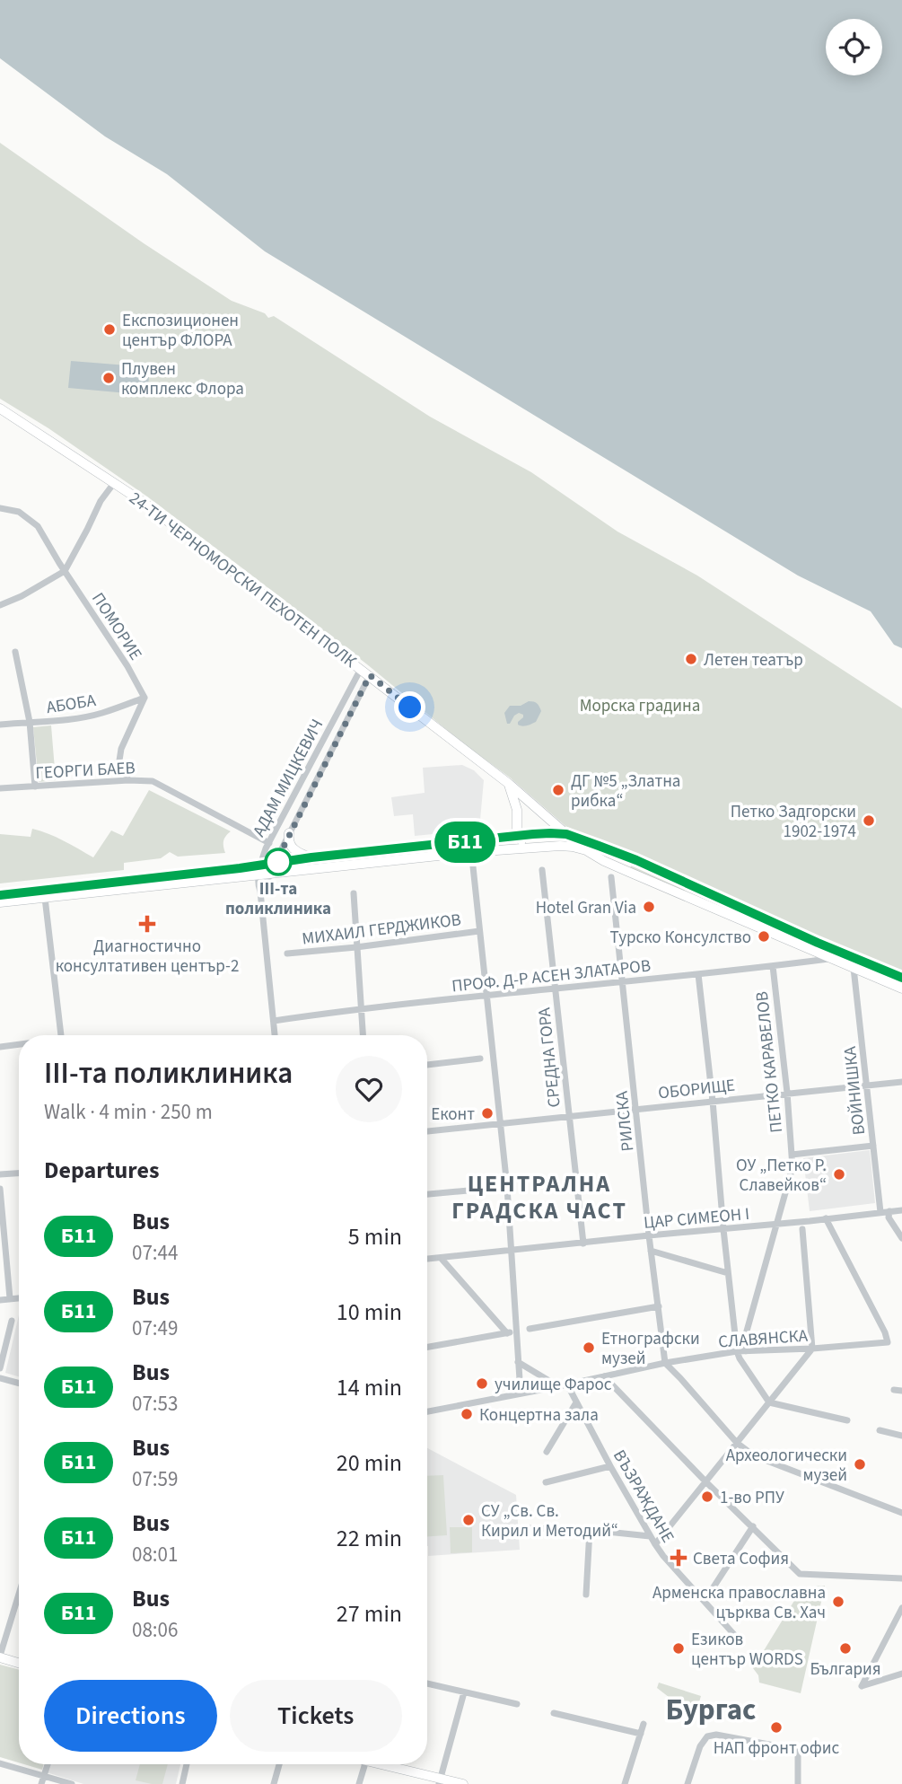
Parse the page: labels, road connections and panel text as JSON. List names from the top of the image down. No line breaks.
{"streets":{"main road":["24-ТИ ЧЕРНОМОРСКИ ПЕХОТЕН ПОЛК"],"street":["ПОМОРИЕ","АБОБА","ГЕОРГИ БАЕВ","АДАМ МИЦКЕВИЧ","МИХАИЛ ГЕРДЖИКОВ","ПРОФ. Д-Р АСЕН ЗЛАТАРОВ","СРЕДНА ГОРА","ПЕТКО КАРАВЕЛОВ","ОБОРИЩЕ","ВОЙНИШКА","РИЛСКА","ЦАР СИМЕОН I","СЛАВЯНСКА","ВЪЗРАЖДАНЕ"]},"crossings":[["24-ТИ ЧЕРНОМОРСКИ ПЕХОТЕН ПОЛК","АДАМ МИЦКЕВИЧ"],["ПОМОРИЕ","АБОБА"],["ГЕОРГИ БАЕВ","АДАМ МИЦКЕВИЧ"],["ПРОФ. Д-Р АСЕН ЗЛАТАРОВ","СРЕДНА ГОРА"],["ПРОФ. Д-Р АСЕН ЗЛАТАРОВ","ПЕТКО КАРАВЕЛОВ"],["ПРОФ. Д-Р АСЕН ЗЛАТАРОВ","РИЛСКА"],["СРЕДНА ГОРА","ОБОРИЩЕ"],["СРЕДНА ГОРА","ЦАР СИМЕОН I"],["ПЕТКО КАРАВЕЛОВ","ОБОРИЩЕ"],["ПЕТКО КАРАВЕЛОВ","ЦАР СИМЕОН I"],["ПЕТКО КАРАВЕЛОВ","СЛАВЯНСКА"],["ОБОРИЩЕ","ВОЙНИШКА"],["ОБОРИЩЕ","РИЛСКА"],["ВОЙНИШКА","ЦАР СИМЕОН I"],["РИЛСКА","ЦАР СИМЕОН I"],["РИЛСКА","СЛАВЯНСКА"],["ЦАР СИМЕОН I","СЛАВЯНСКА"],["СЛАВЯНСКА","ВЪЗРАЖДАНЕ"]],"districts":["ЦЕНТРАЛНА ГРАДСКА ЧАСТ","Бургас"],"parks":["Морска градина"],"places":{"other":["Експозиционен център ФЛОРА","Плувен комплекс Флора","Летен театър","ДГ №5 „Златна рибка“","Петко Задгорски 1902-1974","III-та поликлиника","Hotel Gran Via","Турско Консулство","Еконт","ОУ „Петко Р. Славейков“","Етнографски музей","училище Фарос","Концертна зала","Археологически музей","1-во РПУ","СУ „Св. Св. Кирил и Методий“","Арменска православна църква Св. Хач","Езиков център WORDS","България","НАП фронт офис"],"health":["Диагностично консултативен център-2","Света София"]},"lines":["bus line Б11"],"page":{"on_map":"Б11","heading":[["III-та поликлиника","Walk · 4 min · 250 m"],"Departures"],"list":[{"mark":"Б11","name":"Bus","note":"07:44","value":"5 min"},{"mark":"Б11","name":"Bus","note":"07:49","value":"10 min"},{"mark":"Б11","name":"Bus","note":"07:53","value":"14 min"},{"mark":"Б11","name":"Bus","note":"07:59","value":"20 min"},{"mark":"Б11","name":"Bus","note":"08:01","value":"22 min"},{"mark":"Б11","name":"Bus","note":"08:06","value":"27 min"}],"buttons":["Directions","Tickets"]}}
